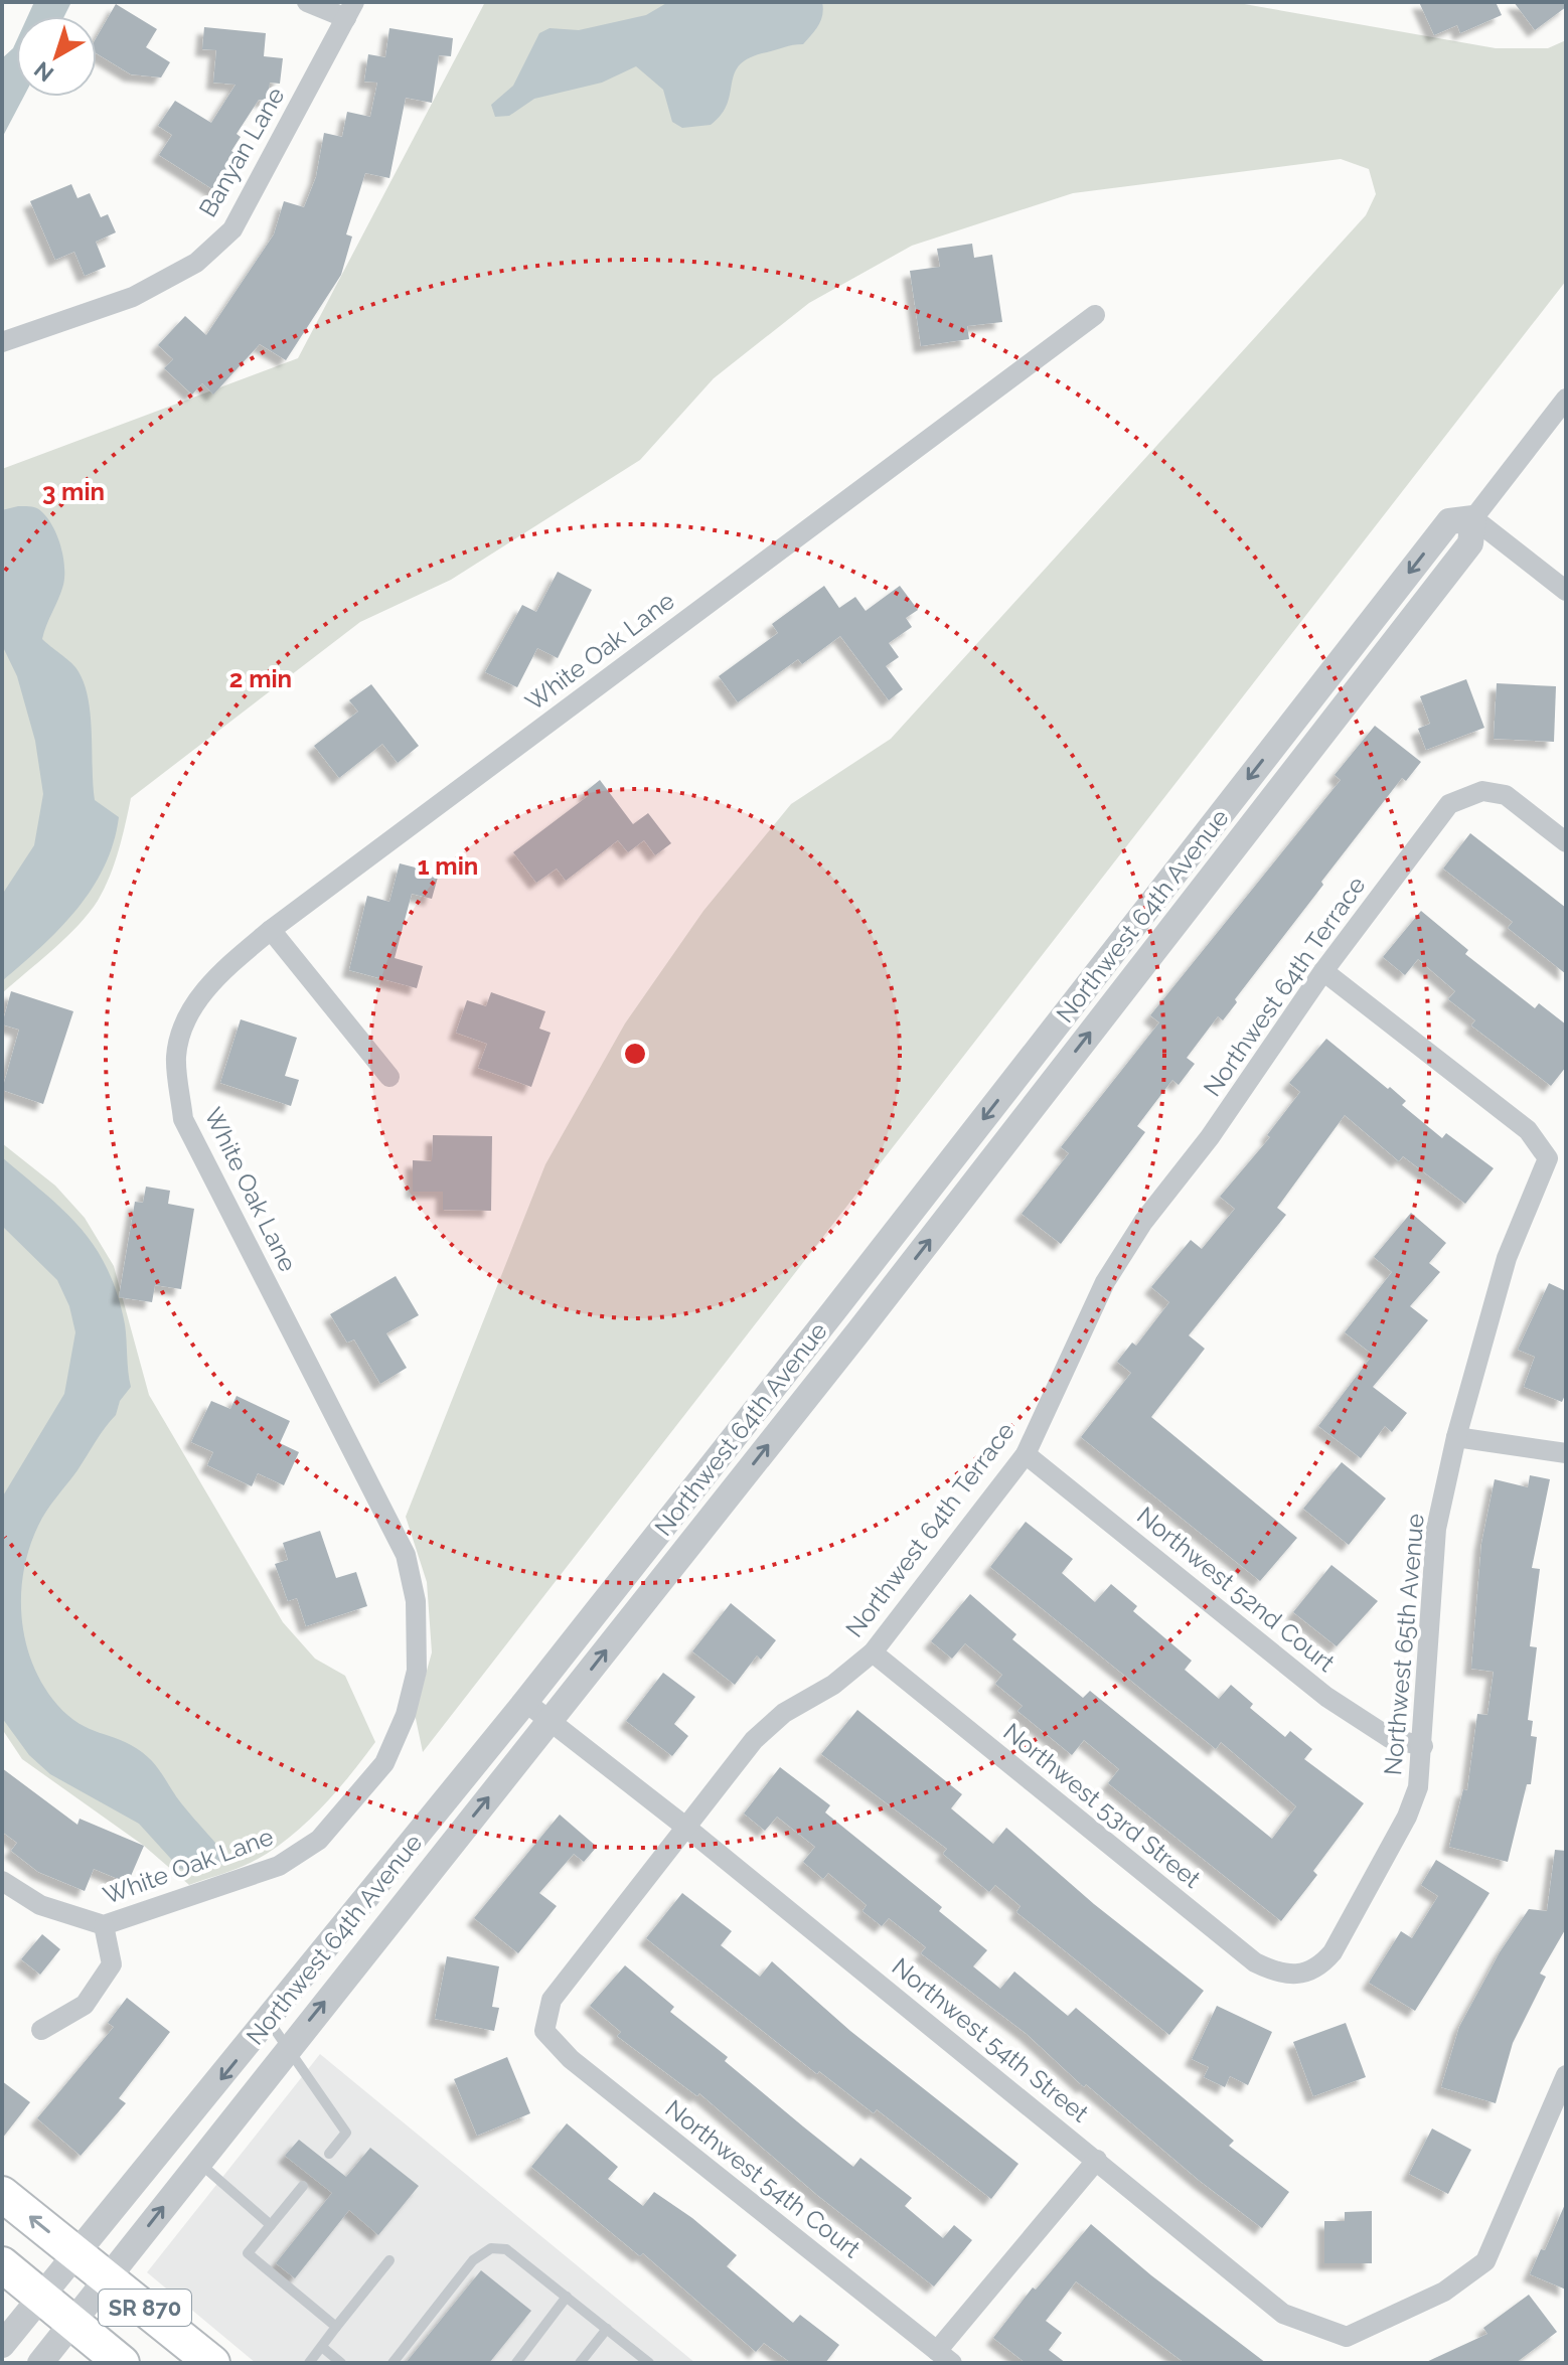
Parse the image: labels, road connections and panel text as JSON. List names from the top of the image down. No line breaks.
{"streets":{"highway":["SR 870"],"street":["Banyan Lane","White Oak Lane","Northwest 64th Avenue","Northwest 64th Terrace","Northwest 52nd Court","Northwest 65th Avenue","Northwest 53rd Street","Northwest 54th Street","Northwest 54th Court"]},"crossings":[["Northwest 64th Avenue","Northwest 54th Street"],["Northwest 64th Avenue","SR 870"],["Northwest 64th Terrace","Northwest 52nd Court"],["Northwest 64th Terrace","Northwest 65th Avenue"],["Northwest 64th Terrace","Northwest 53rd Street"],["Northwest 64th Terrace","Northwest 54th Street"],["Northwest 64th Terrace","Northwest 54th Court"],["Northwest 52nd Court","Northwest 65th Avenue"],["Northwest 65th Avenue","Northwest 53rd Street"]],"north":"bottom left","rings":["3 min","2 min","1 min"]}
